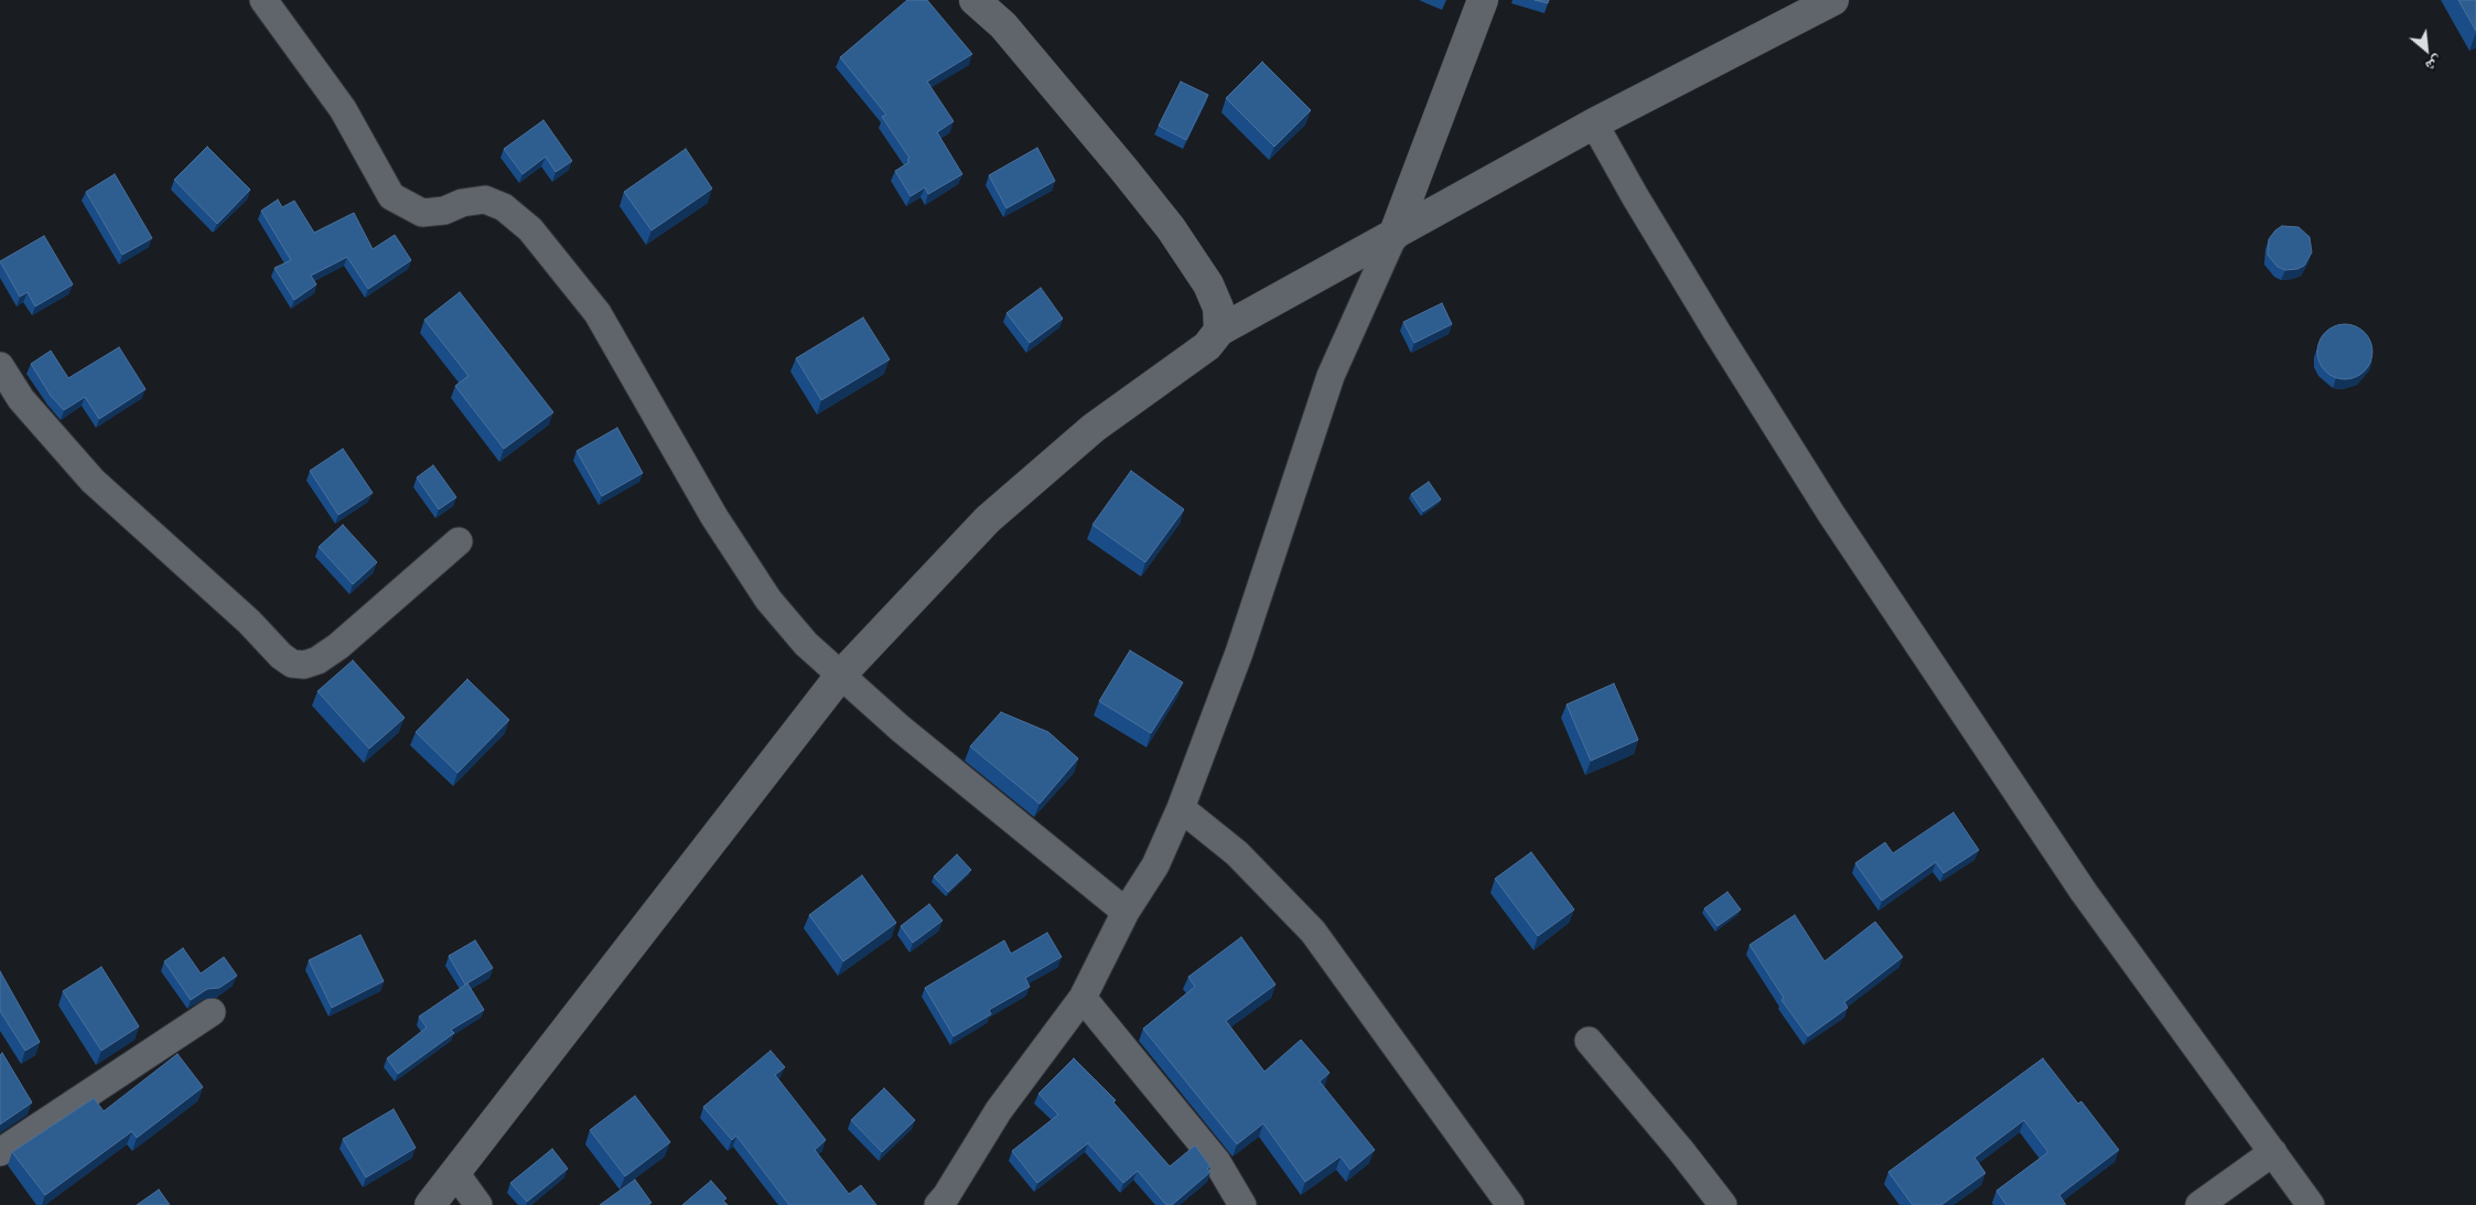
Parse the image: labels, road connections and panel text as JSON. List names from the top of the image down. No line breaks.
{"north":"bottom right"}
